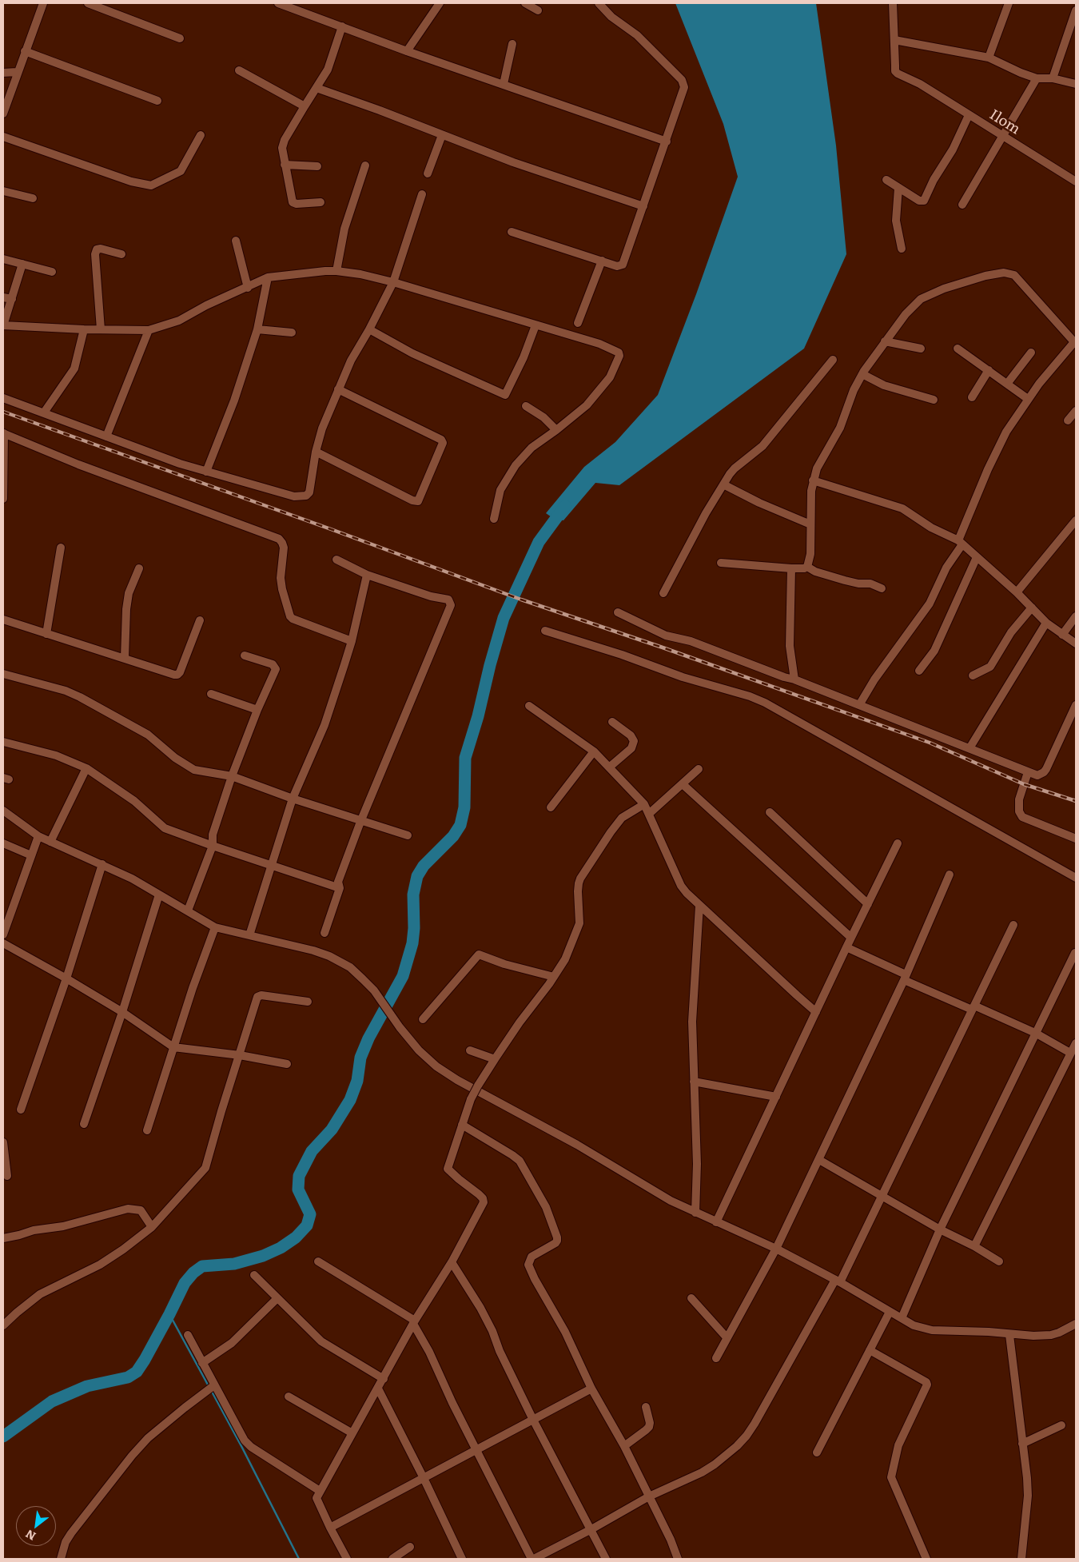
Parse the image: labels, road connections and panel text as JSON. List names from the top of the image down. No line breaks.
{"streets":{"street":["Ilom"]},"north":"bottom left"}
